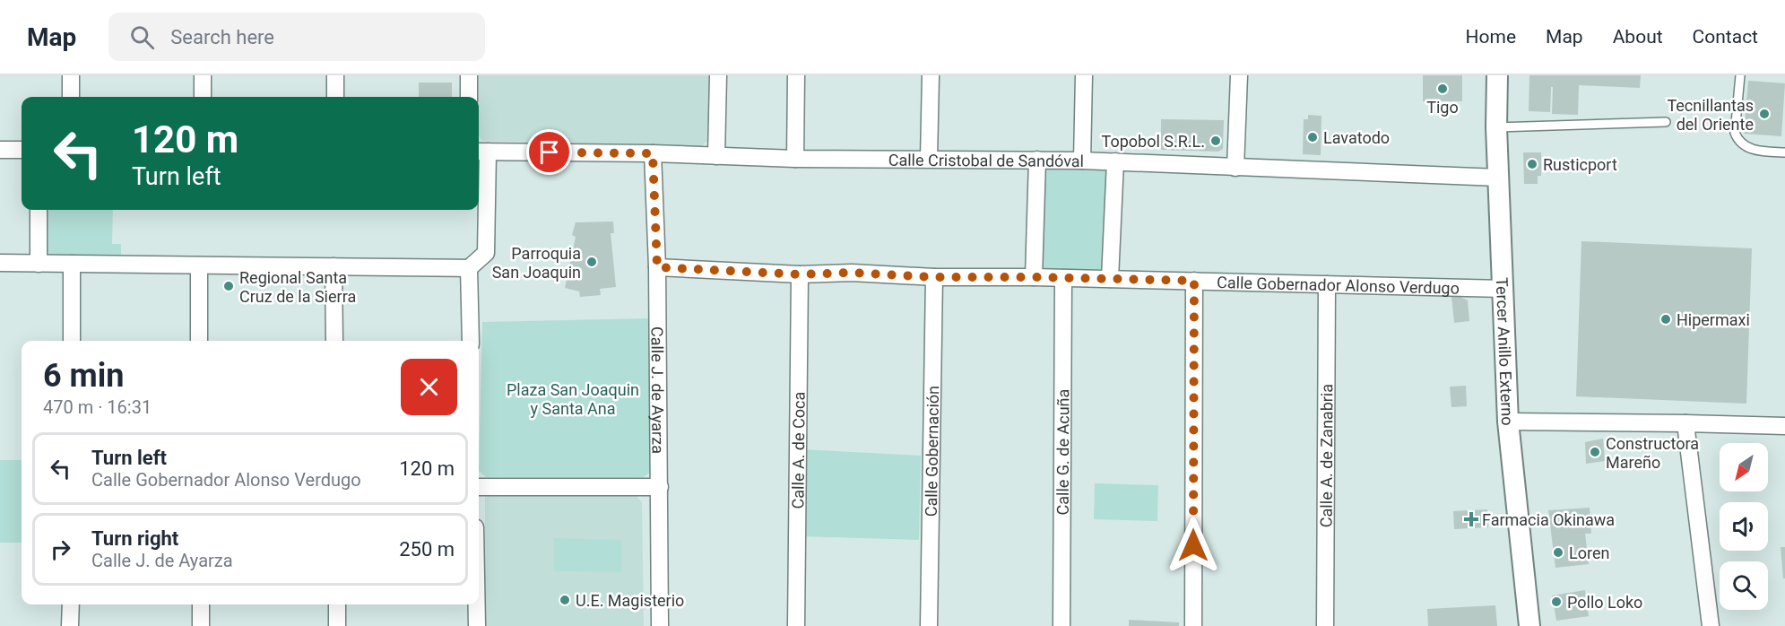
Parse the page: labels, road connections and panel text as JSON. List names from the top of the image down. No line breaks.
{"streets":{"street":["Calle Cristobal de Sandóval","Calle Gobernador Alonso Verdugo","Tercer Anillo Externo","Calle J. de Ayarza","Calle A. de Coca","Calle Gobernación","Calle G. de Acuña","Calle A. de Zanabria"]},"crossings":[["Calle Cristobal de Sandóval","Tercer Anillo Externo"],["Calle Cristobal de Sandóval","Calle J. de Ayarza"],["Calle Gobernador Alonso Verdugo","Tercer Anillo Externo"],["Calle Gobernador Alonso Verdugo","Calle J. de Ayarza"],["Calle Gobernador Alonso Verdugo","Calle A. de Coca"],["Calle Gobernador Alonso Verdugo","Calle Gobernación"],["Calle Gobernador Alonso Verdugo","Calle G. de Acuña"],["Calle Gobernador Alonso Verdugo","Calle A. de Zanabria"]],"parks":["Plaza San Joaquin y Santa Ana"],"places":{"other":["Tigo","Tecnillantas del Oriente","Lavatodo","Topobol S.R.L.","Rusticport","Parroquia San Joaquin","Regional Santa Cruz de la Sierra","Hipermaxi","Constructora Mareño","Loren","U.E. Magisterio","Pollo Loko"],"health":["Farmacia Okinawa"]},"north":"bottom left","page":{"header":"Map","search":"Search here","nav":["Home","Map","About","Contact"],"turn":["120 m","Turn left"],"heading":["6 min","470 m · 16:31"],"list":[{"name":"Turn left","note":"Calle Gobernador Alonso Verdugo","value":"120 m"},{"name":"Turn right","note":"Calle J. de Ayarza","value":"250 m"}]}}
